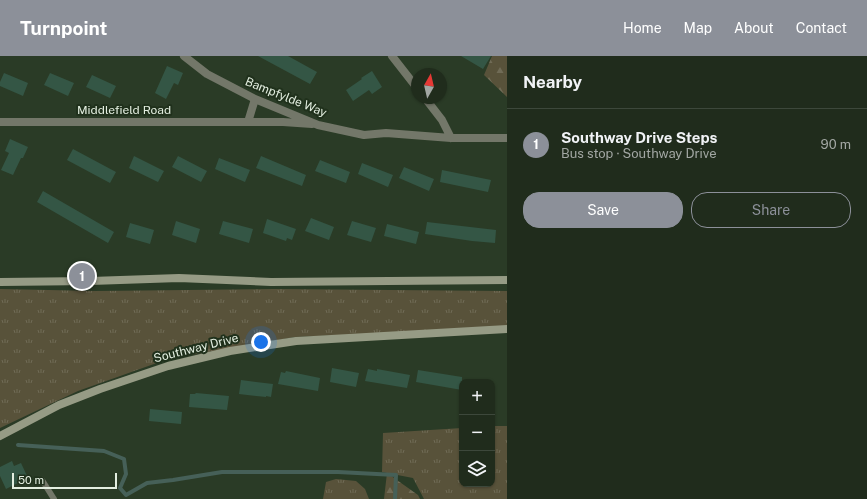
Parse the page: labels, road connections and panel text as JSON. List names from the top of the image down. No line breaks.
{"streets":{"street":["Bampfylde Way","Middlefield Road","Southway Drive"]},"crossings":[["Bampfylde Way","Middlefield Road"]],"scale_bar":"50 m","north":"top","page":{"header":"Turnpoint","nav":["Home","Map","About","Contact"],"heading":"Nearby","list":[{"mark":"1","name":"Southway Drive Steps","note":"Bus stop · Southway Drive","value":"90 m"}],"buttons":["Save","Share"],"pins":"1","map_buttons":["+","−"],"scale":"50 m"}}
